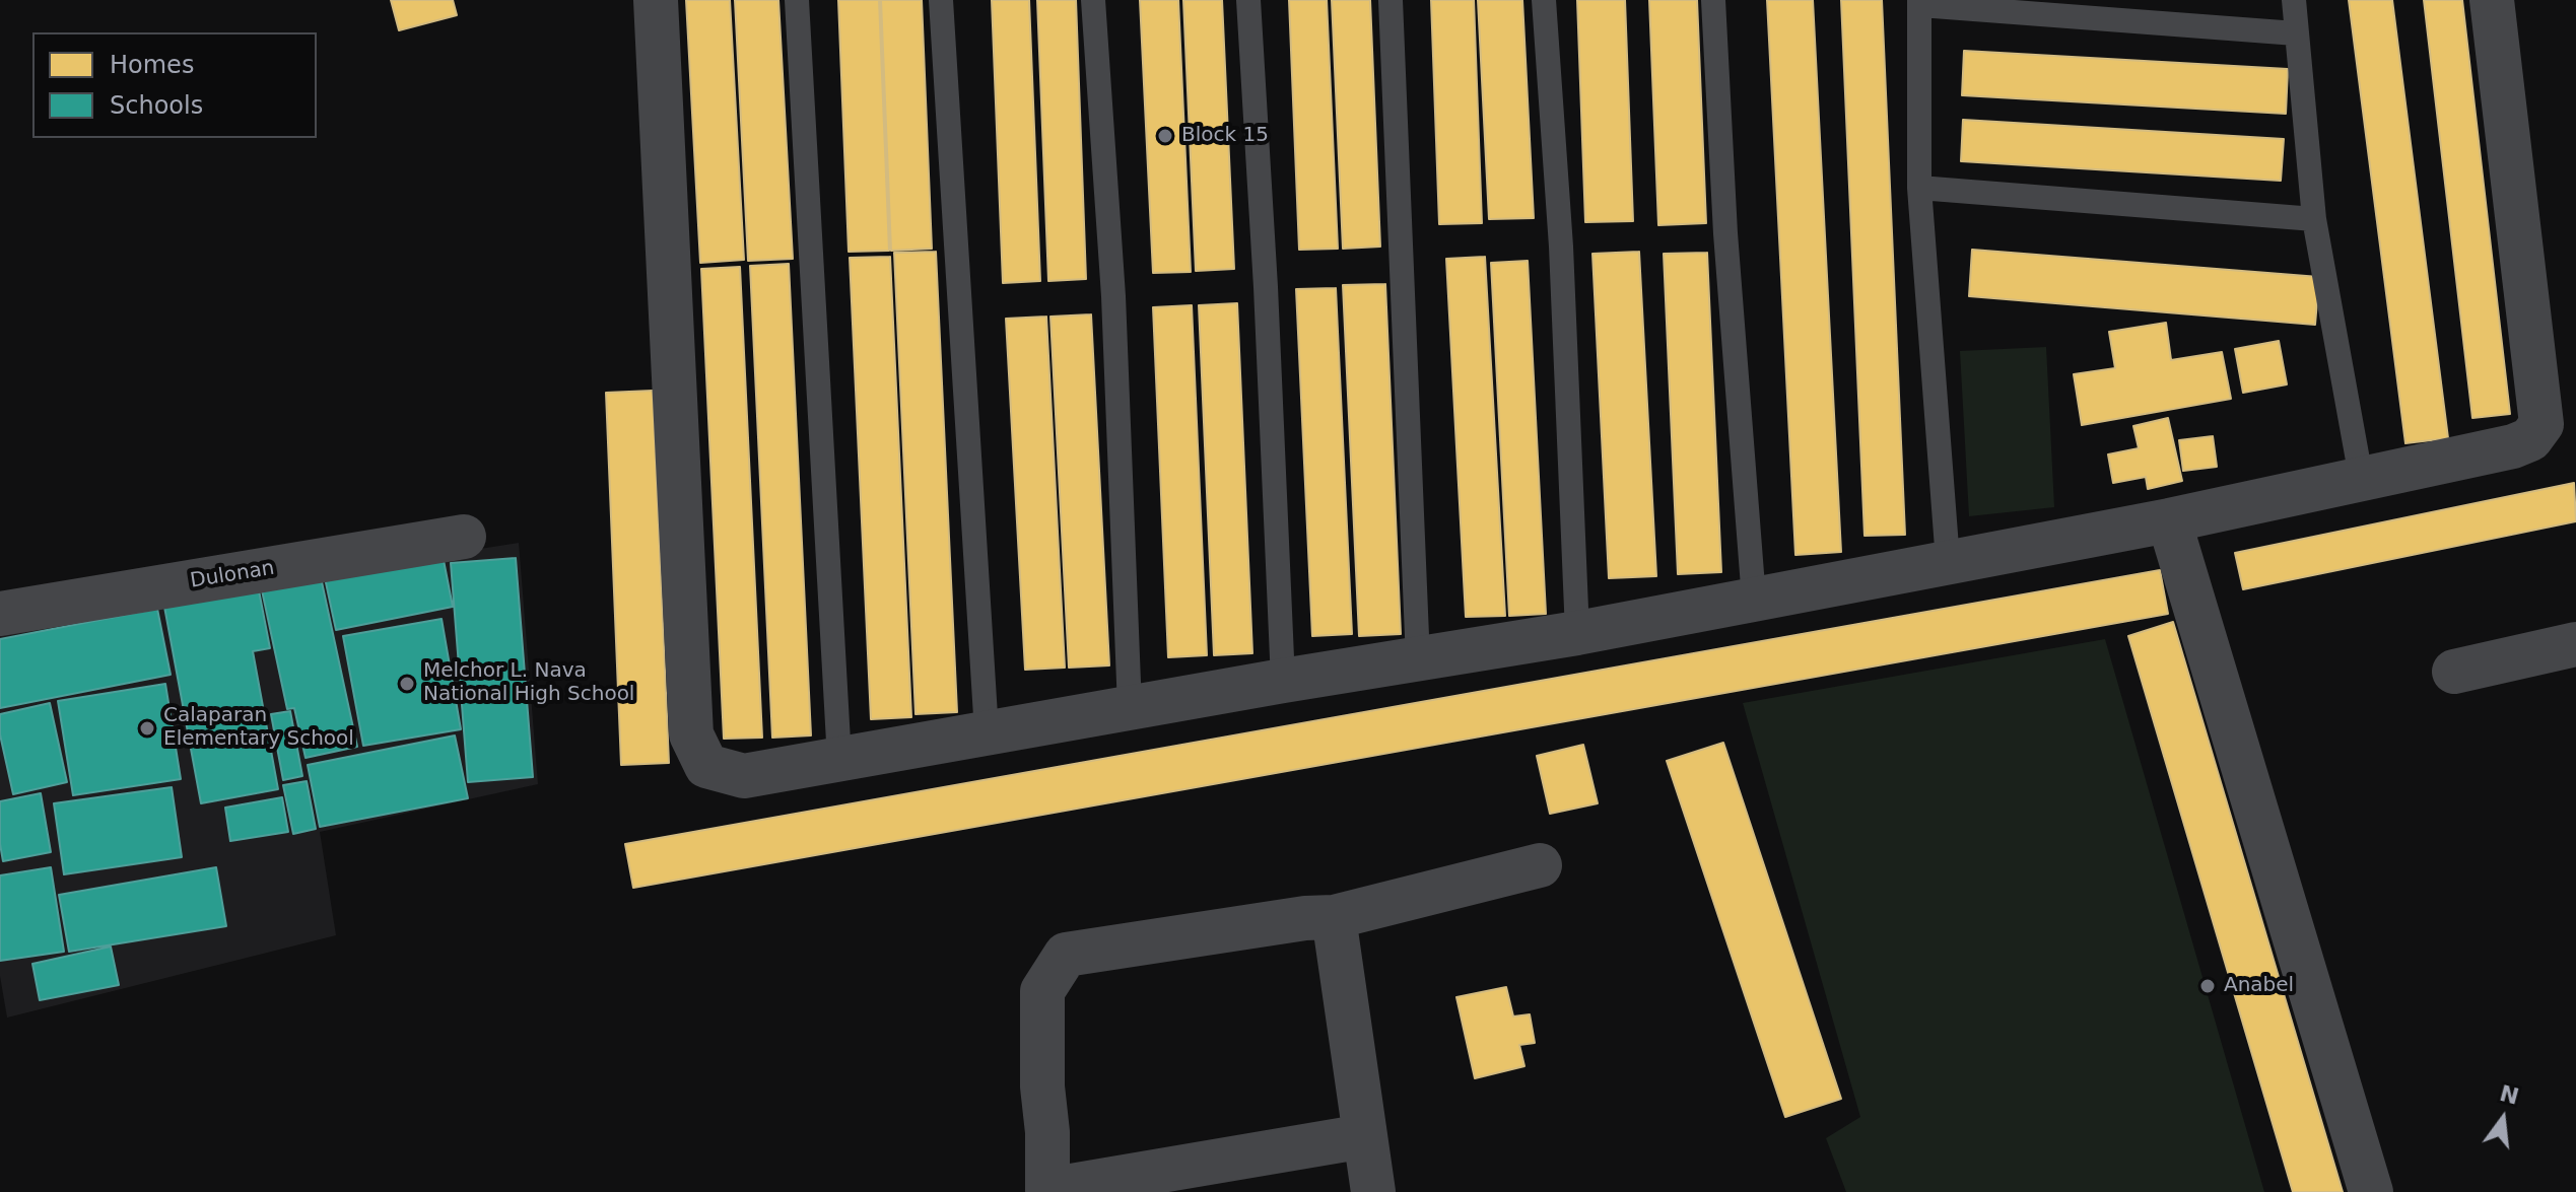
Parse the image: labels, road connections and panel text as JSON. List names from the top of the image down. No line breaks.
{"streets":{"street":["Dulonan"]},"places":["Block 15","Melchor L. Nava National High School","Calaparan Elementary School","Anabel"],"legend":["Homes","Schools"],"north":"top"}
